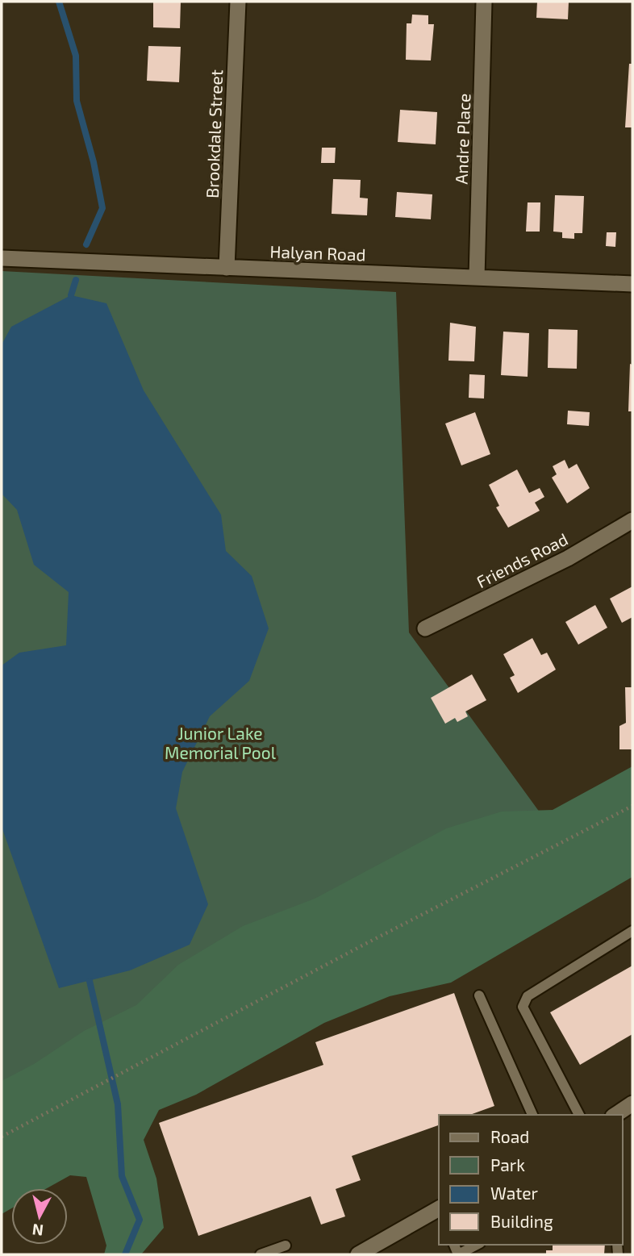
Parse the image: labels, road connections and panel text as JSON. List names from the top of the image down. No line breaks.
{"streets":{"street":["Brookdale Street","Andre Place","Halyan Road","Friends Road"]},"crossings":[["Brookdale Street","Halyan Road"],["Andre Place","Halyan Road"]],"parks":["Junior Lake Memorial Pool"],"legend":["Road","Park","Water","Building"],"north":"bottom"}
